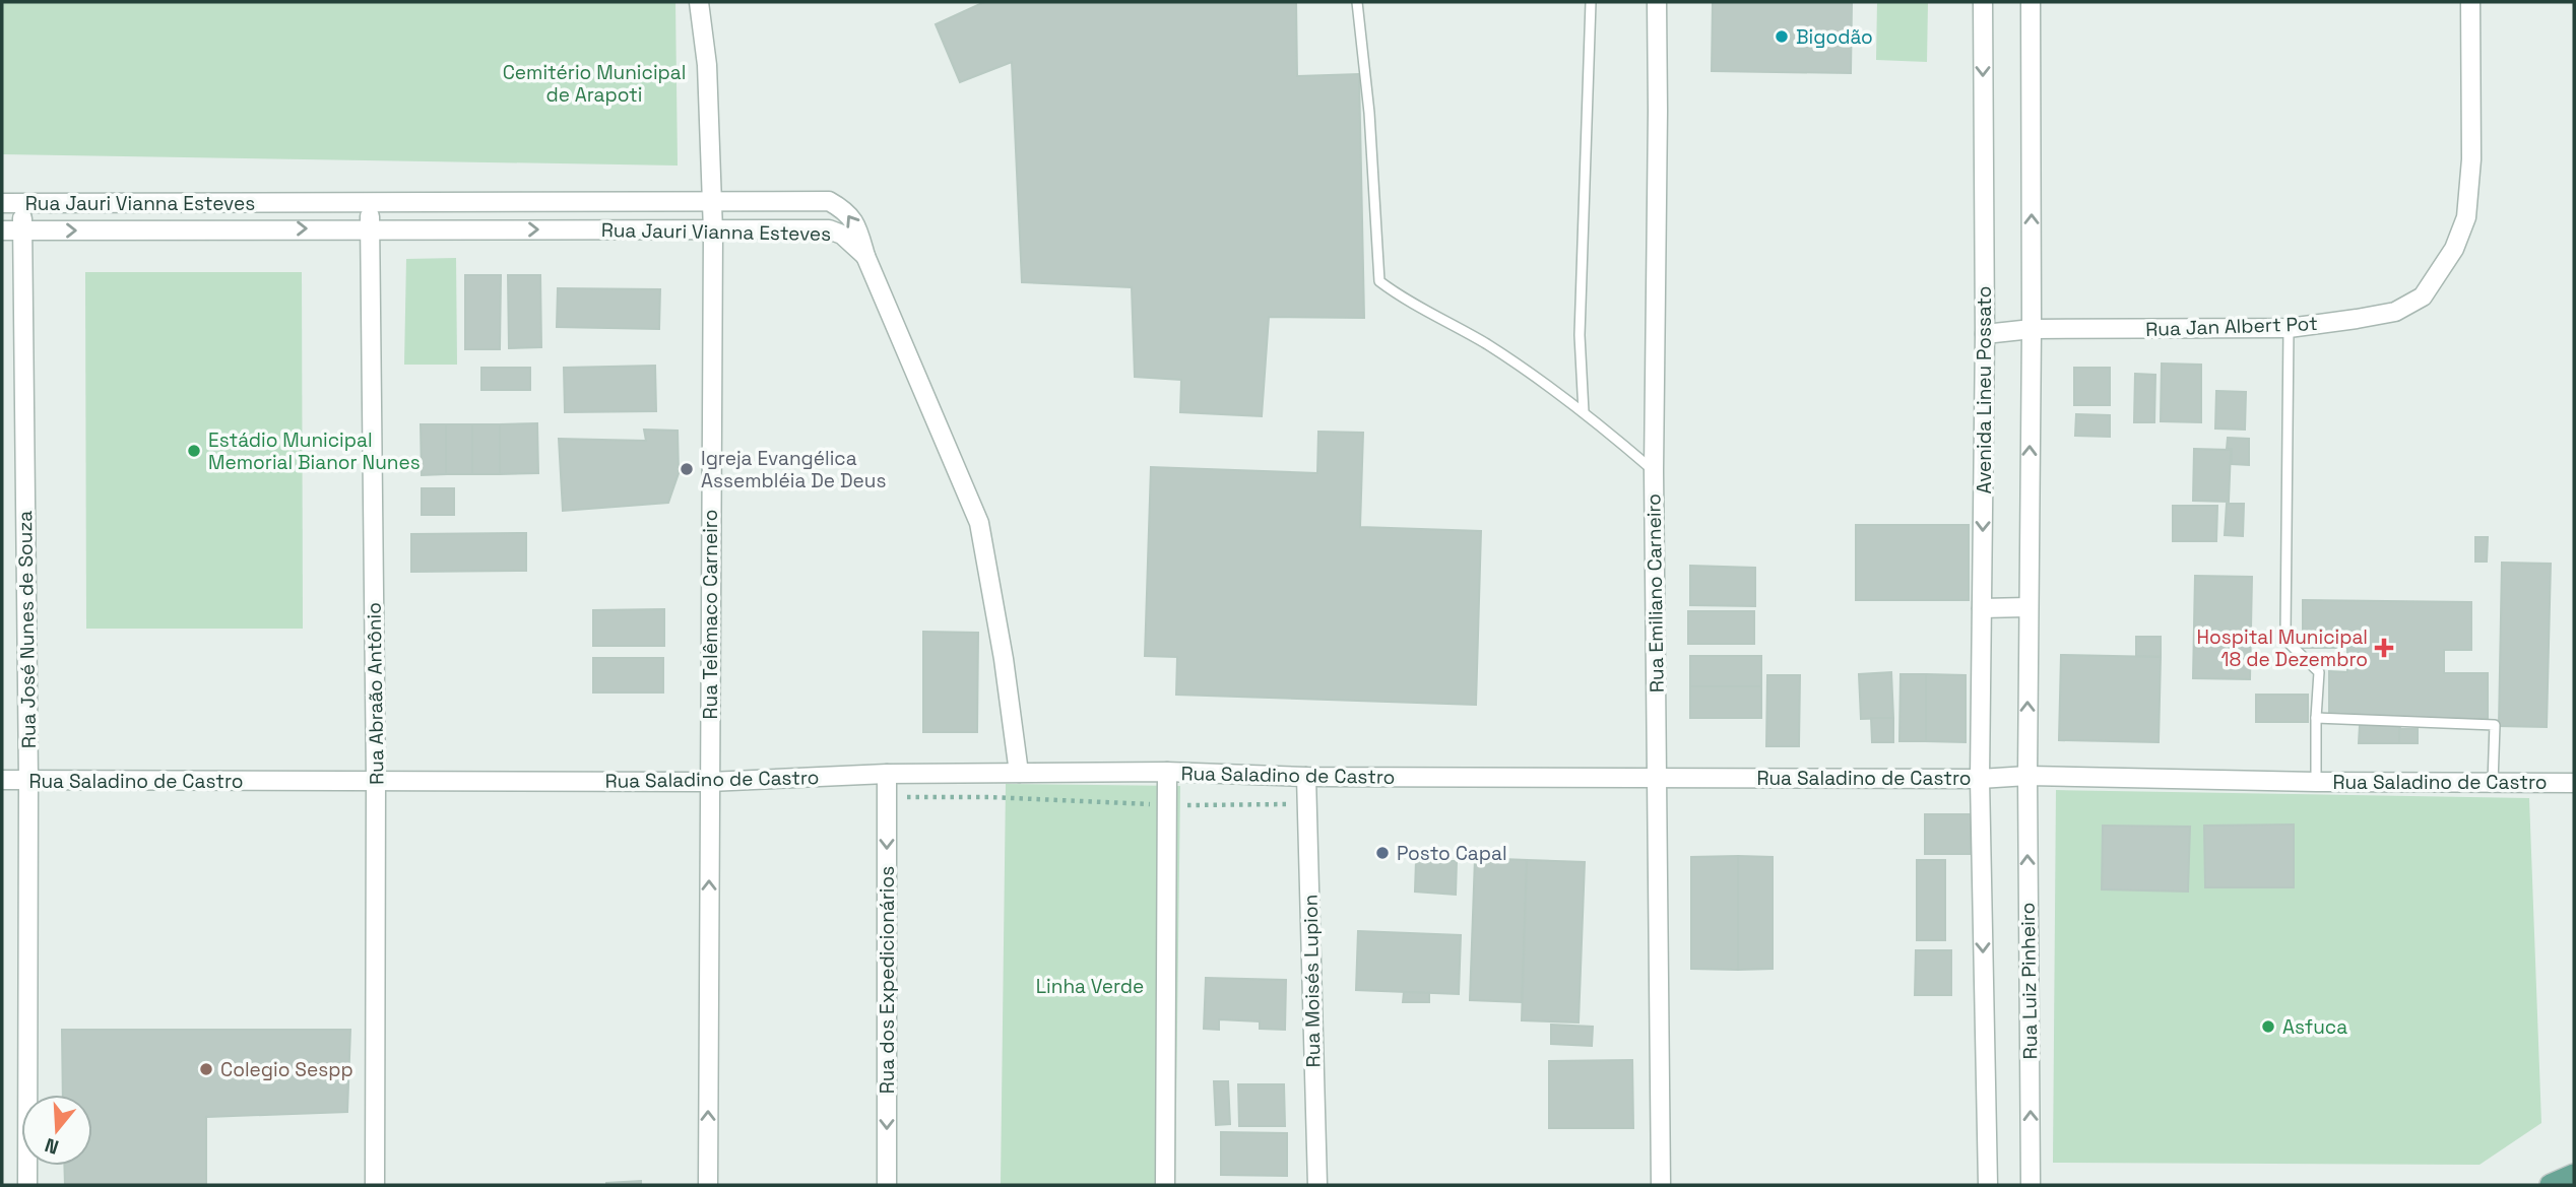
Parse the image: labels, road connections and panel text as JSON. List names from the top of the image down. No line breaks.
{"streets":{"street":["Rua Jauri Vianna Esteves","Rua Jan Albert Pot","Avenida Lineu Possato","Rua Emiliano Carneiro","Rua Telêmaco Carneiro","Rua José Nunes de Souza","Rua Abraão Antônio","Rua Saladino de Castro","Rua dos Expedicionários","Rua Moisés Lupion","Rua Luiz Pinheiro"]},"crossings":[["Rua Jauri Vianna Esteves","Rua Telêmaco Carneiro"],["Rua Jauri Vianna Esteves","Rua José Nunes de Souza"],["Rua Jauri Vianna Esteves","Rua Abraão Antônio"],["Rua Jan Albert Pot","Avenida Lineu Possato"],["Avenida Lineu Possato","Rua Saladino de Castro"],["Rua Emiliano Carneiro","Rua Saladino de Castro"],["Rua Telêmaco Carneiro","Rua Saladino de Castro"],["Rua José Nunes de Souza","Rua Saladino de Castro"],["Rua Abraão Antônio","Rua Saladino de Castro"],["Rua Saladino de Castro","Rua dos Expedicionários"],["Rua Saladino de Castro","Rua Moisés Lupion"],["Rua Saladino de Castro","Rua Luiz Pinheiro"]],"one_way":["Rua dos Expedicionários"],"parks":["Cemitério Municipal de Arapoti","Linha Verde"],"places":{"other":["Bigodão","Estádio Municipal Memorial Bianor Nunes","Igreja Evangélica Assembléia De Deus","Posto Capal","Asfuca","Colegio Sespp"],"health":["Hospital Municipal 18 de Dezembro"]},"north":"bottom"}
